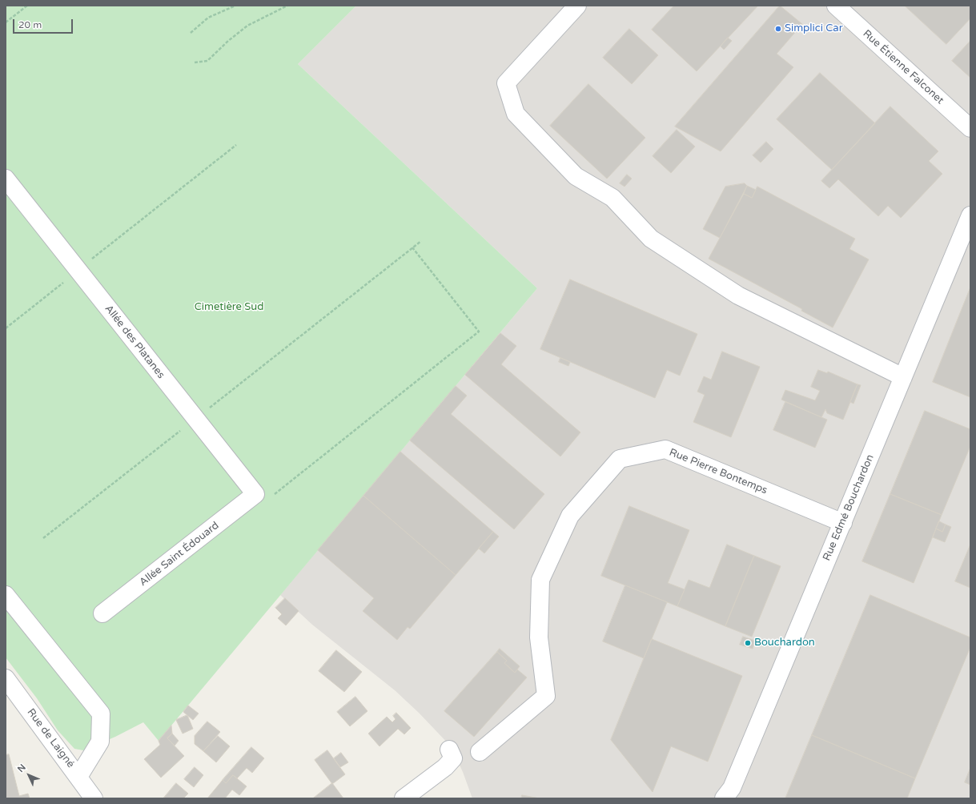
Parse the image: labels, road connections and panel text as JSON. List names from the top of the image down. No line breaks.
{"streets":{"street":["Rue Étienne Falconet","Allée des Platanes","Rue Pierre Bontemps","Rue Edmé Bouchardon","Allée Saint Édouard","Rue de Laigné"]},"crossings":[["Allée des Platanes","Allée Saint Édouard"],["Rue Pierre Bontemps","Rue Edmé Bouchardon"]],"parks":["Cimetière Sud"],"places":["Simplici Car","Bouchardon"],"scale_bar":"20 m","north":"top left"}
